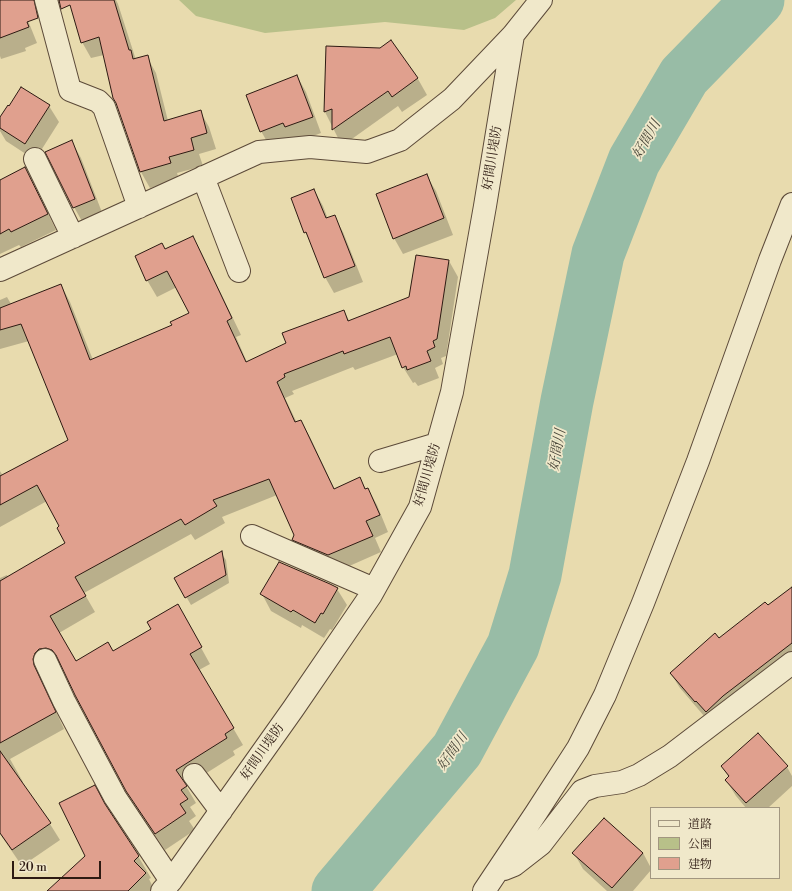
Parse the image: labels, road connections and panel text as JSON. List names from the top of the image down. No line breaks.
{"streets":{"street":["好間川堤防"]},"water":["好間川"],"legend":["道路","公園","建物"],"scale_bar":"20 m"}
